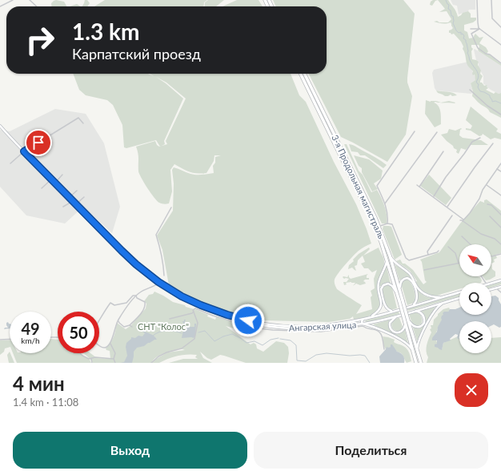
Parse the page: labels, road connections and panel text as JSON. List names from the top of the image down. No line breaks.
{"streets":{"highway":["3-я Продольная магистраль"],"main road":["Ангарская улица"]},"parks":["СНТ \"Колос\""],"north":"top left","page":{"turn":["1.3 km","Карпатский проезд"],"speed":"49 km/h","limit":"50","heading":["4 мин","1.4 km · 11:08"],"buttons":["Выход","Поделиться"]}}
